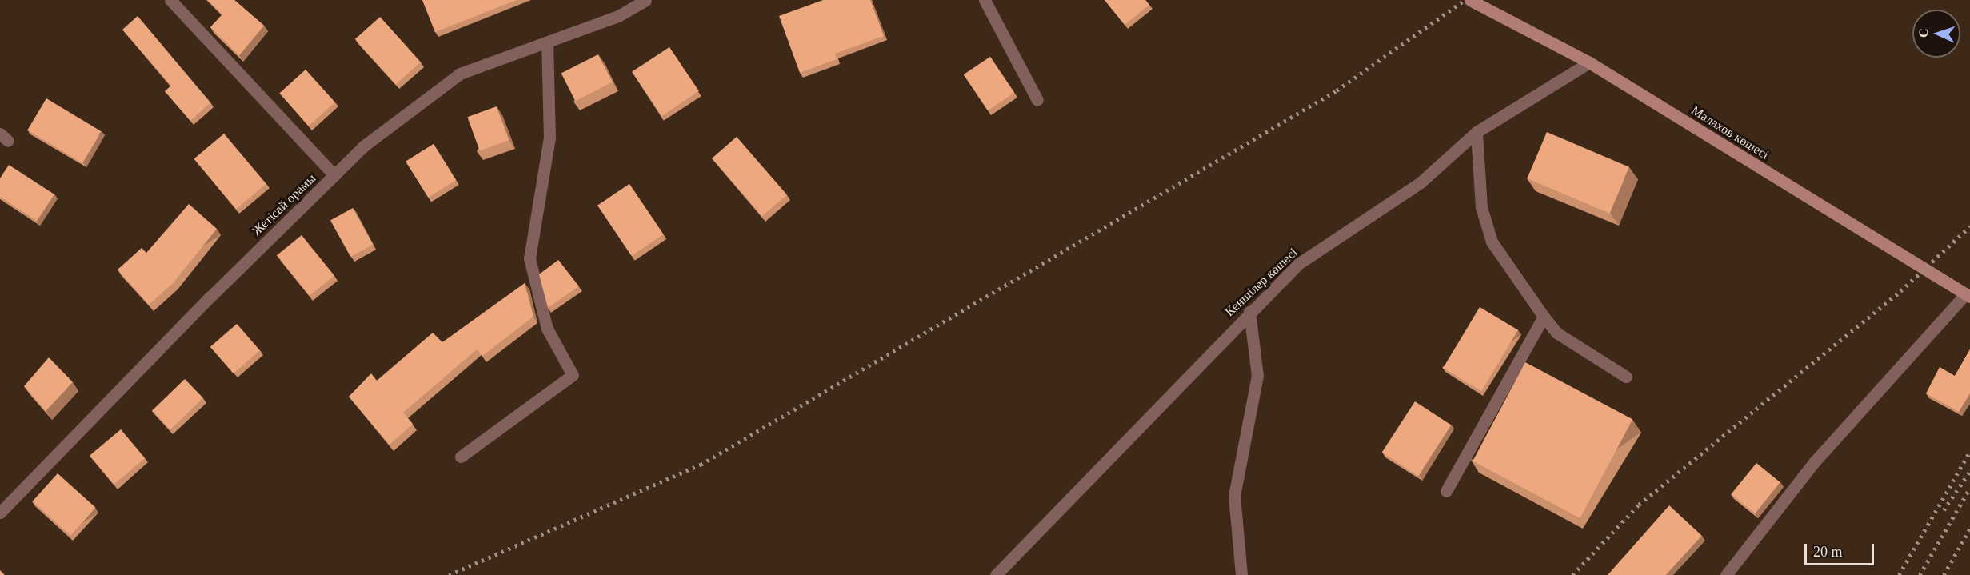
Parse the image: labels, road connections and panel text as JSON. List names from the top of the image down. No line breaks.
{"streets":{"main road":["Малахов көшесі"],"street":["Жетісай орамы","Кеншілер көшесі"]},"crossings":[["Малахов көшесі","Кеншілер көшесі"]],"scale_bar":"20 m","north":"left"}
